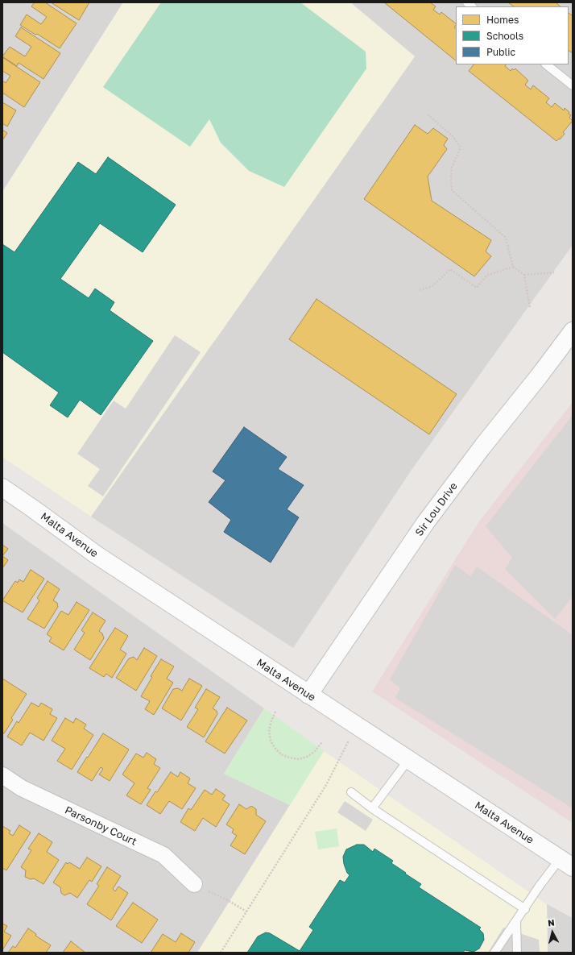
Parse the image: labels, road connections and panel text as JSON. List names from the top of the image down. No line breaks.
{"streets":{"street":["Sir Lou Drive","Malta Avenue","Parsonby Court"]},"crossings":[["Sir Lou Drive","Malta Avenue"]],"legend":["Homes","Schools","Public"],"north":"top"}
